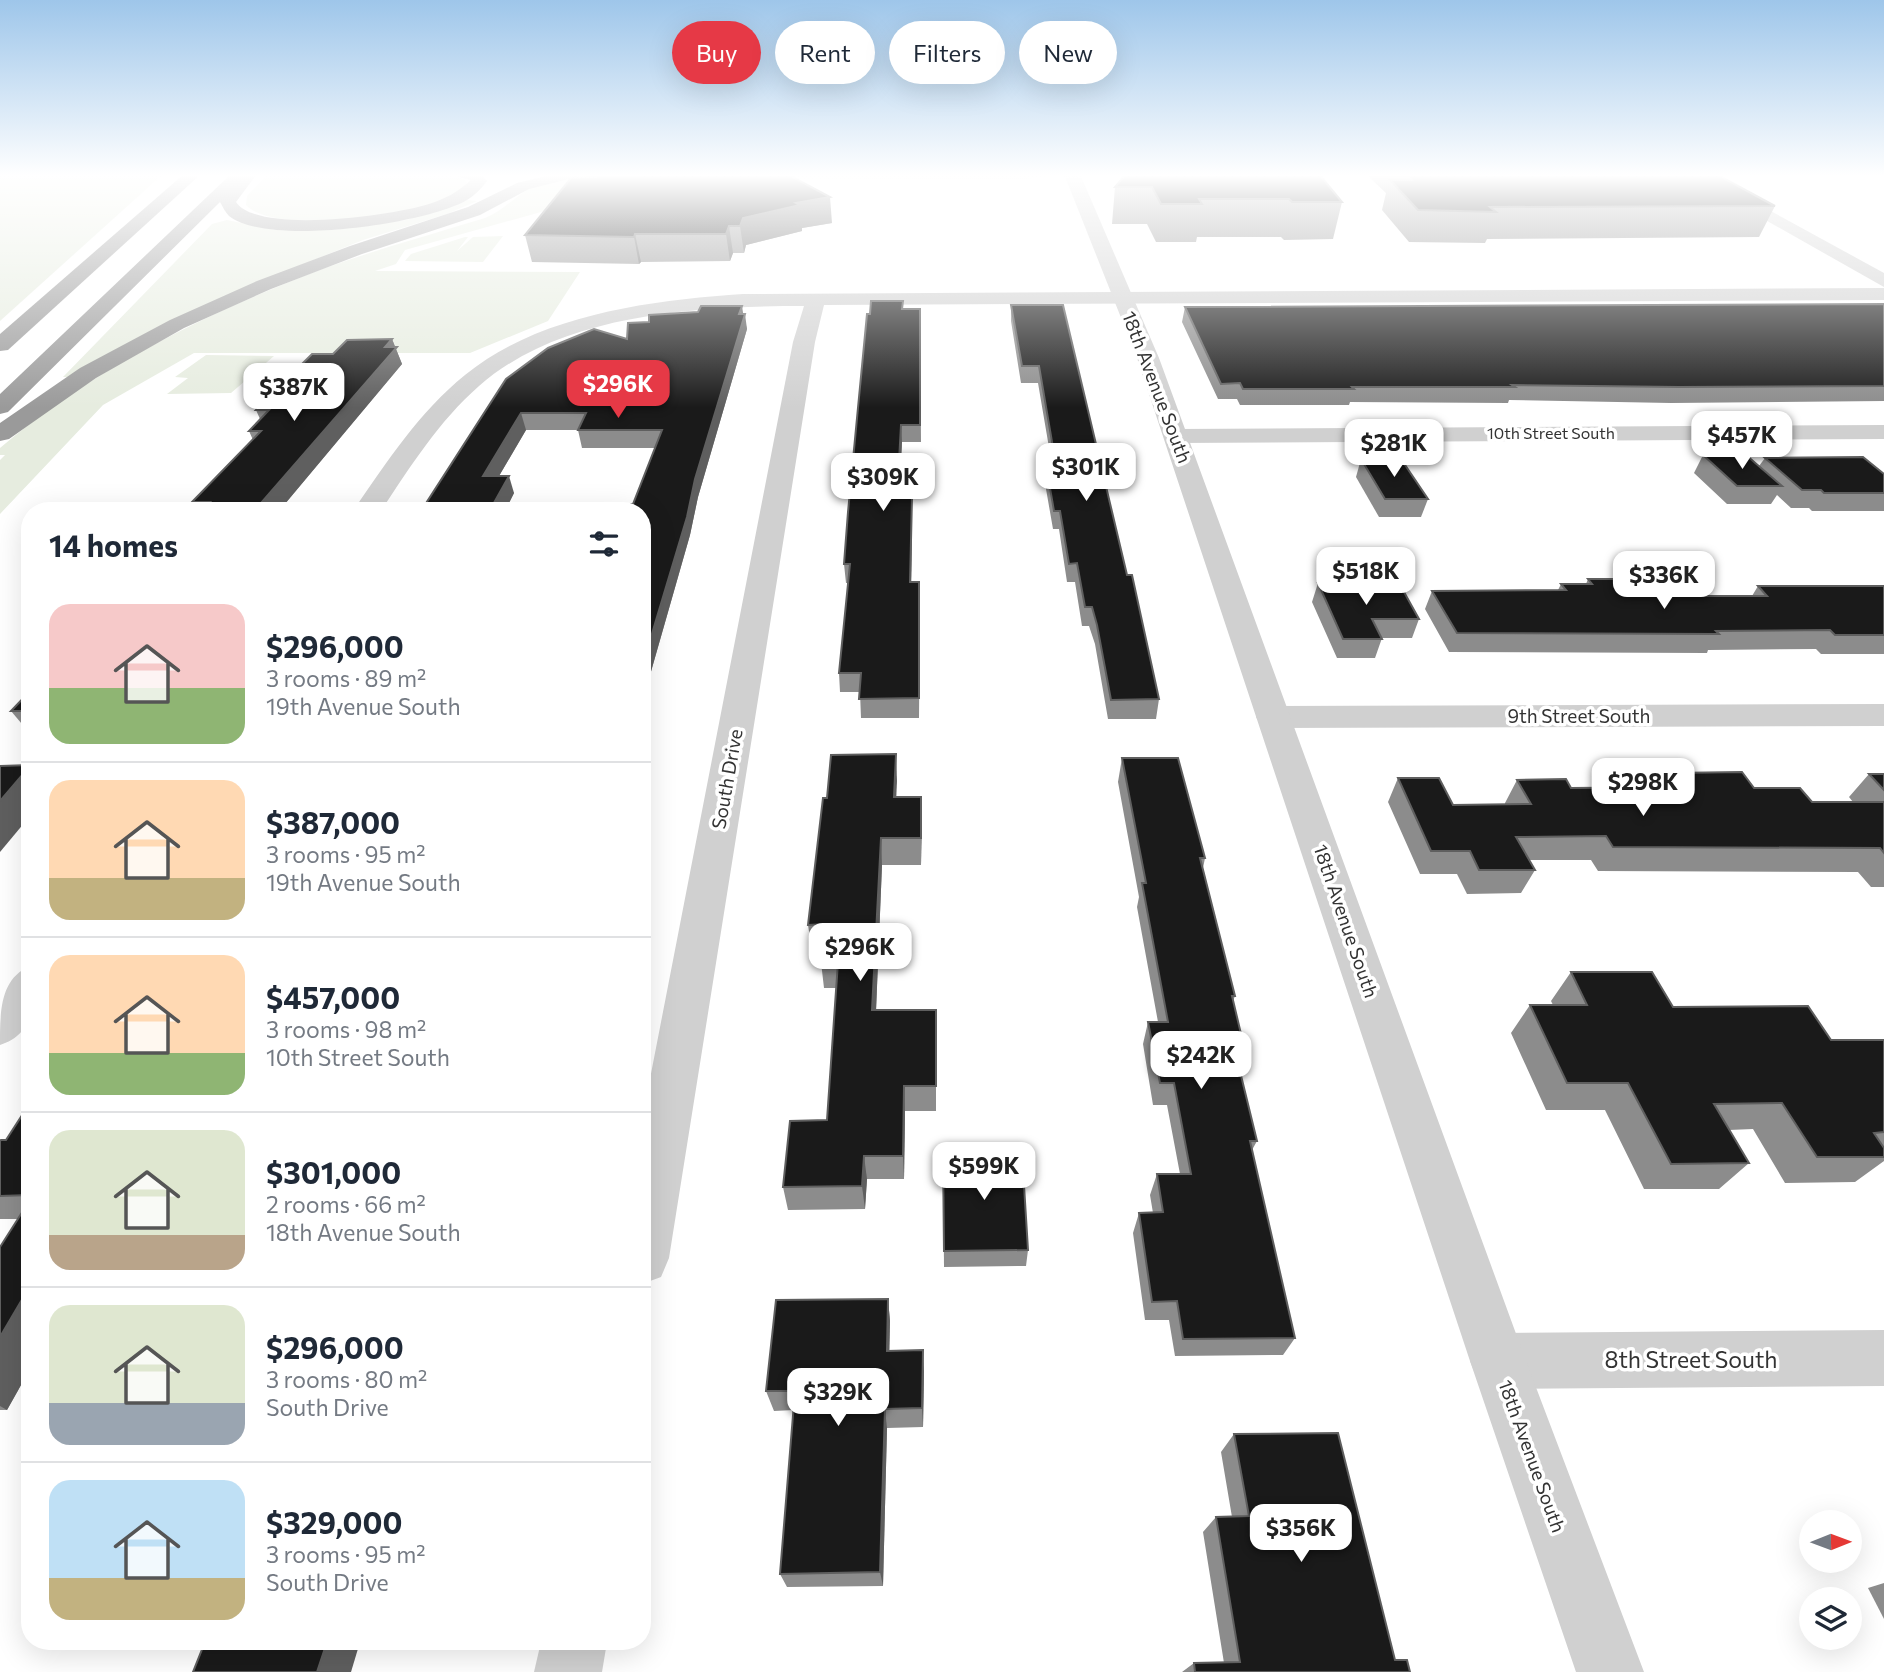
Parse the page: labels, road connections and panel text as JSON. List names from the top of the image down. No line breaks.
{"streets":{"street":["18th Avenue South","10th Street South","9th Street South","South Drive","8th Street South"]},"crossings":[["18th Avenue South","10th Street South"],["18th Avenue South","9th Street South"],["18th Avenue South","8th Street South"]],"north":"right","page":{"chip":["Buy","Rent","Filters","New"],"price":["$296K","$387K","$457K","$281K","$301K","$309K","$518K","$336K","$298K","$296K","$242K","$599K","$329K","$356K"],"heading":"14 homes","list":[{"name":"$296,000","note":"3 rooms · 89 m² · 19th Avenue South"},{"name":"$387,000","note":"3 rooms · 95 m² · 19th Avenue South"},{"name":"$457,000","note":"3 rooms · 98 m² · 10th Street South"},{"name":"$301,000","note":"2 rooms · 66 m² · 18th Avenue South"},{"name":"$296,000","note":"3 rooms · 80 m² · South Drive"},{"name":"$329,000","note":"3 rooms · 95 m² · South Drive"}]}}
